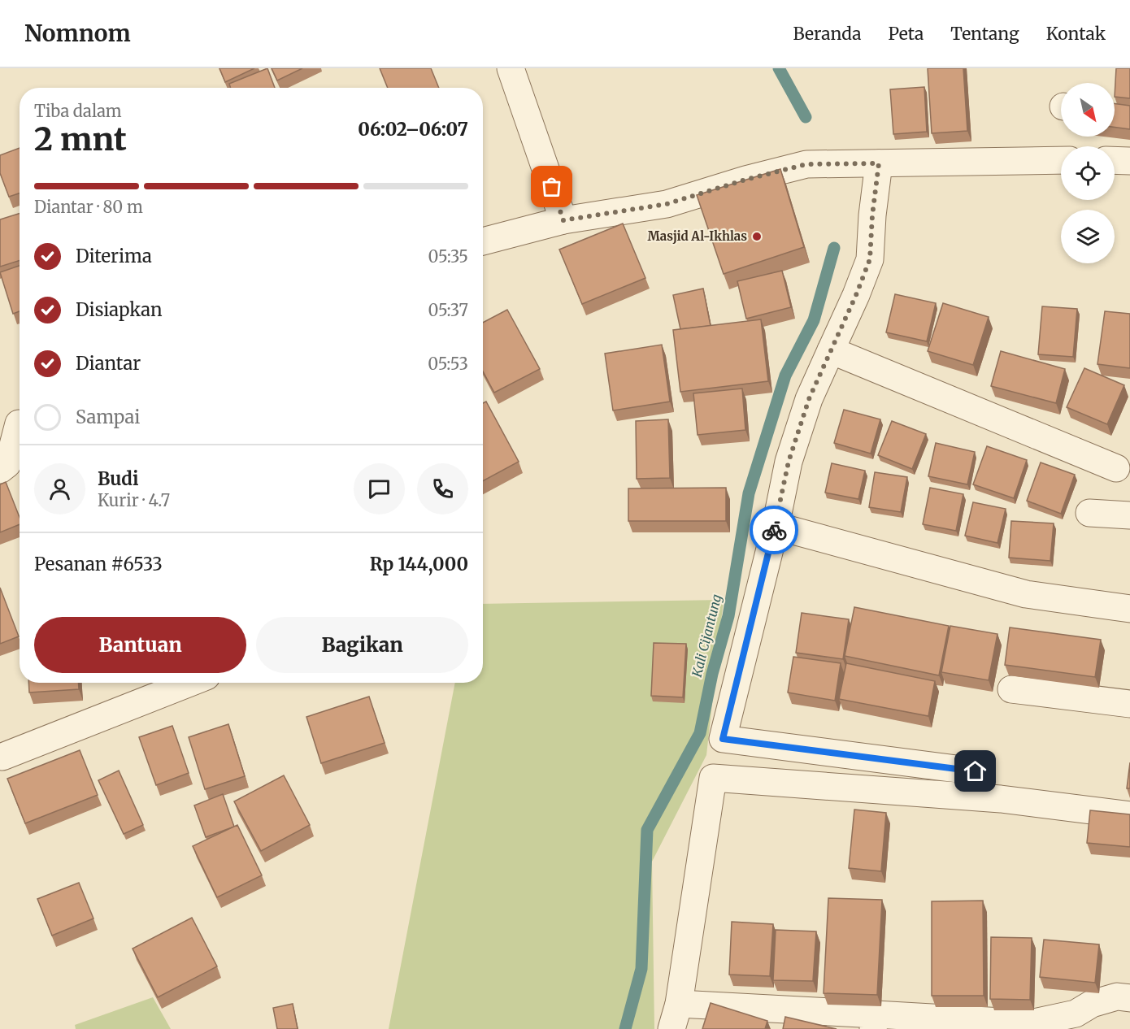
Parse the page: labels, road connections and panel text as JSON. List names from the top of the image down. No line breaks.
{"water":["Kali Cijantung"],"places":["Masjid Al-Ikhlas"],"north":"bottom right","page":{"header":"Nomnom","nav":["Beranda","Peta","Tentang","Kontak"],"heading":["2 mnt","Tiba dalam","06:02–06:07"],"panel":["Budi","Kurir · 4.7","Pesanan #6533","Rp 144,000"],"bar":"Diantar · 80 m","list":[["Diterima","05:35"],["Disiapkan","05:37"],["Diantar","05:53"],"Sampai"],"buttons":["Bantuan","Bagikan"]}}
